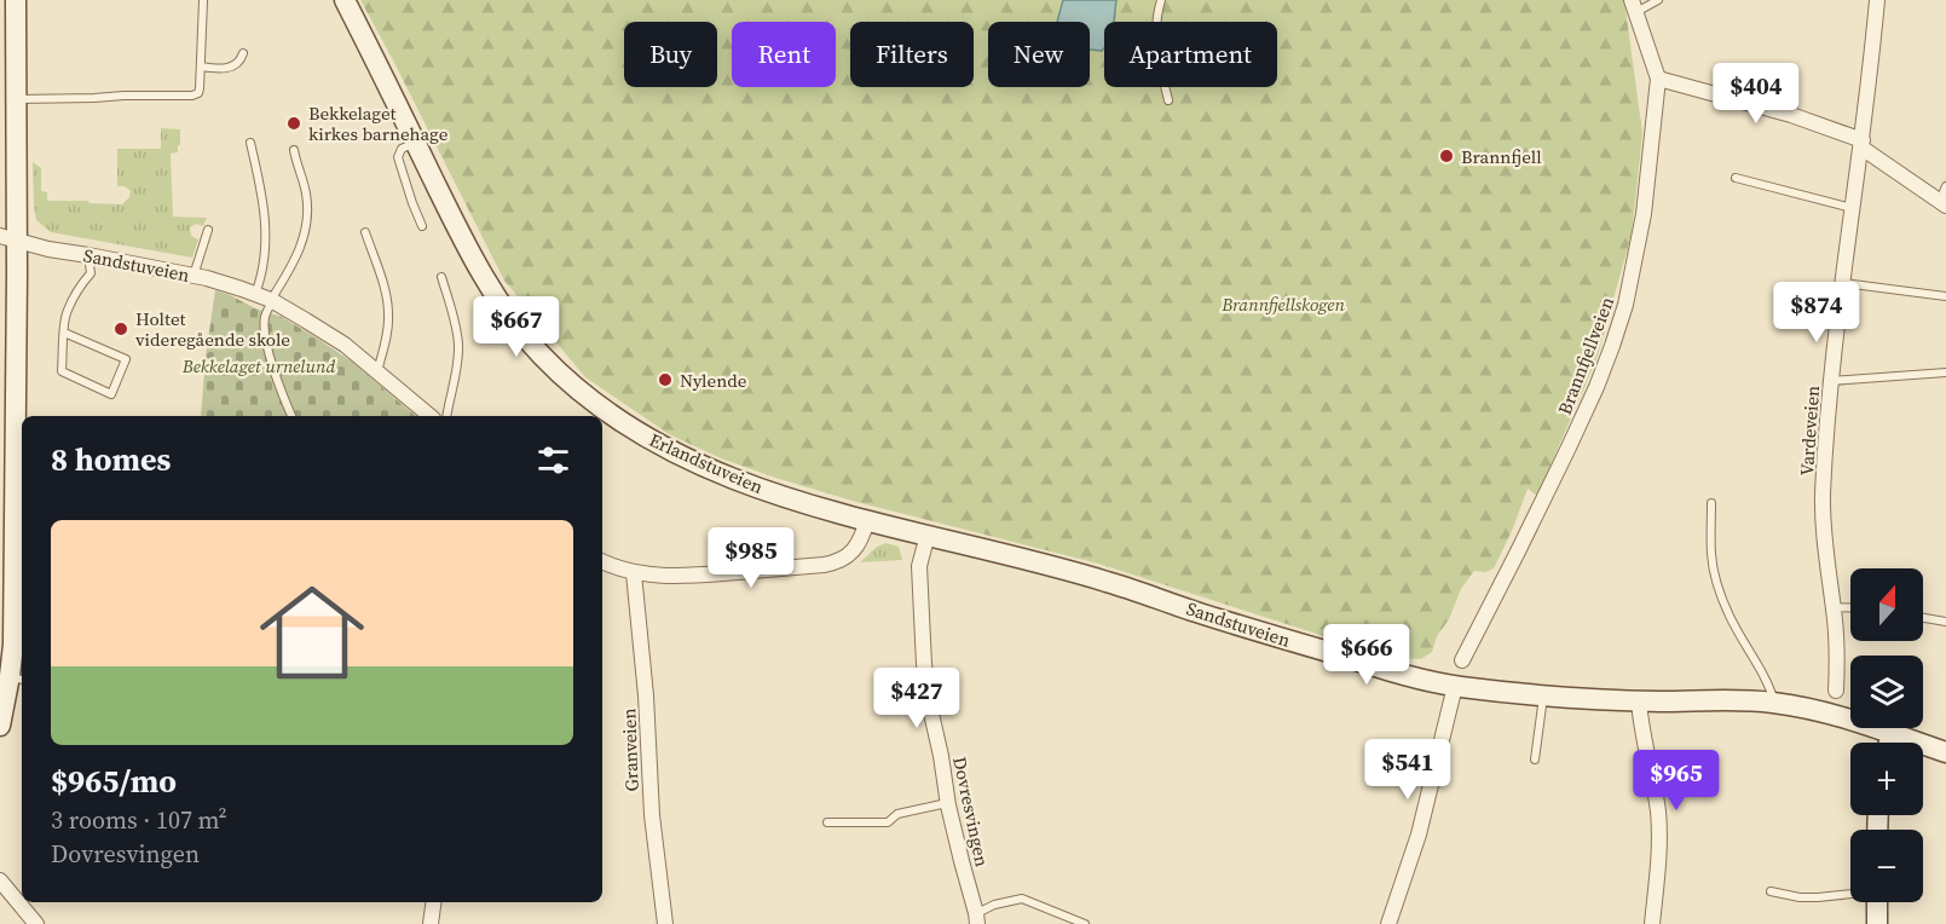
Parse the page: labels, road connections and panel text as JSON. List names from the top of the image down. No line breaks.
{"streets":{"street":["Sandstuveien","Brannfjellveien","Vardeveien","Erlandstuveien","Granveien","Dovresvingen"]},"crossings":[["Sandstuveien","Erlandstuveien"],["Sandstuveien","Dovresvingen"]],"parks":["Brannfjellskogen","Bekkelaget urnelund"],"places":["Bekkelaget kirkes barnehage","Brannfjell","Holtet videregående skole","Nylende"],"north":"top","page":{"chip":["Buy","Rent","Filters","New","Apartment"],"price":["$404","$874","$667","$985","$666","$427","$541","$965"],"heading":"8 homes","list":[{"name":"$965/mo","note":"3 rooms · 107 m² · Dovresvingen"}],"map_buttons":["+","−"]}}
